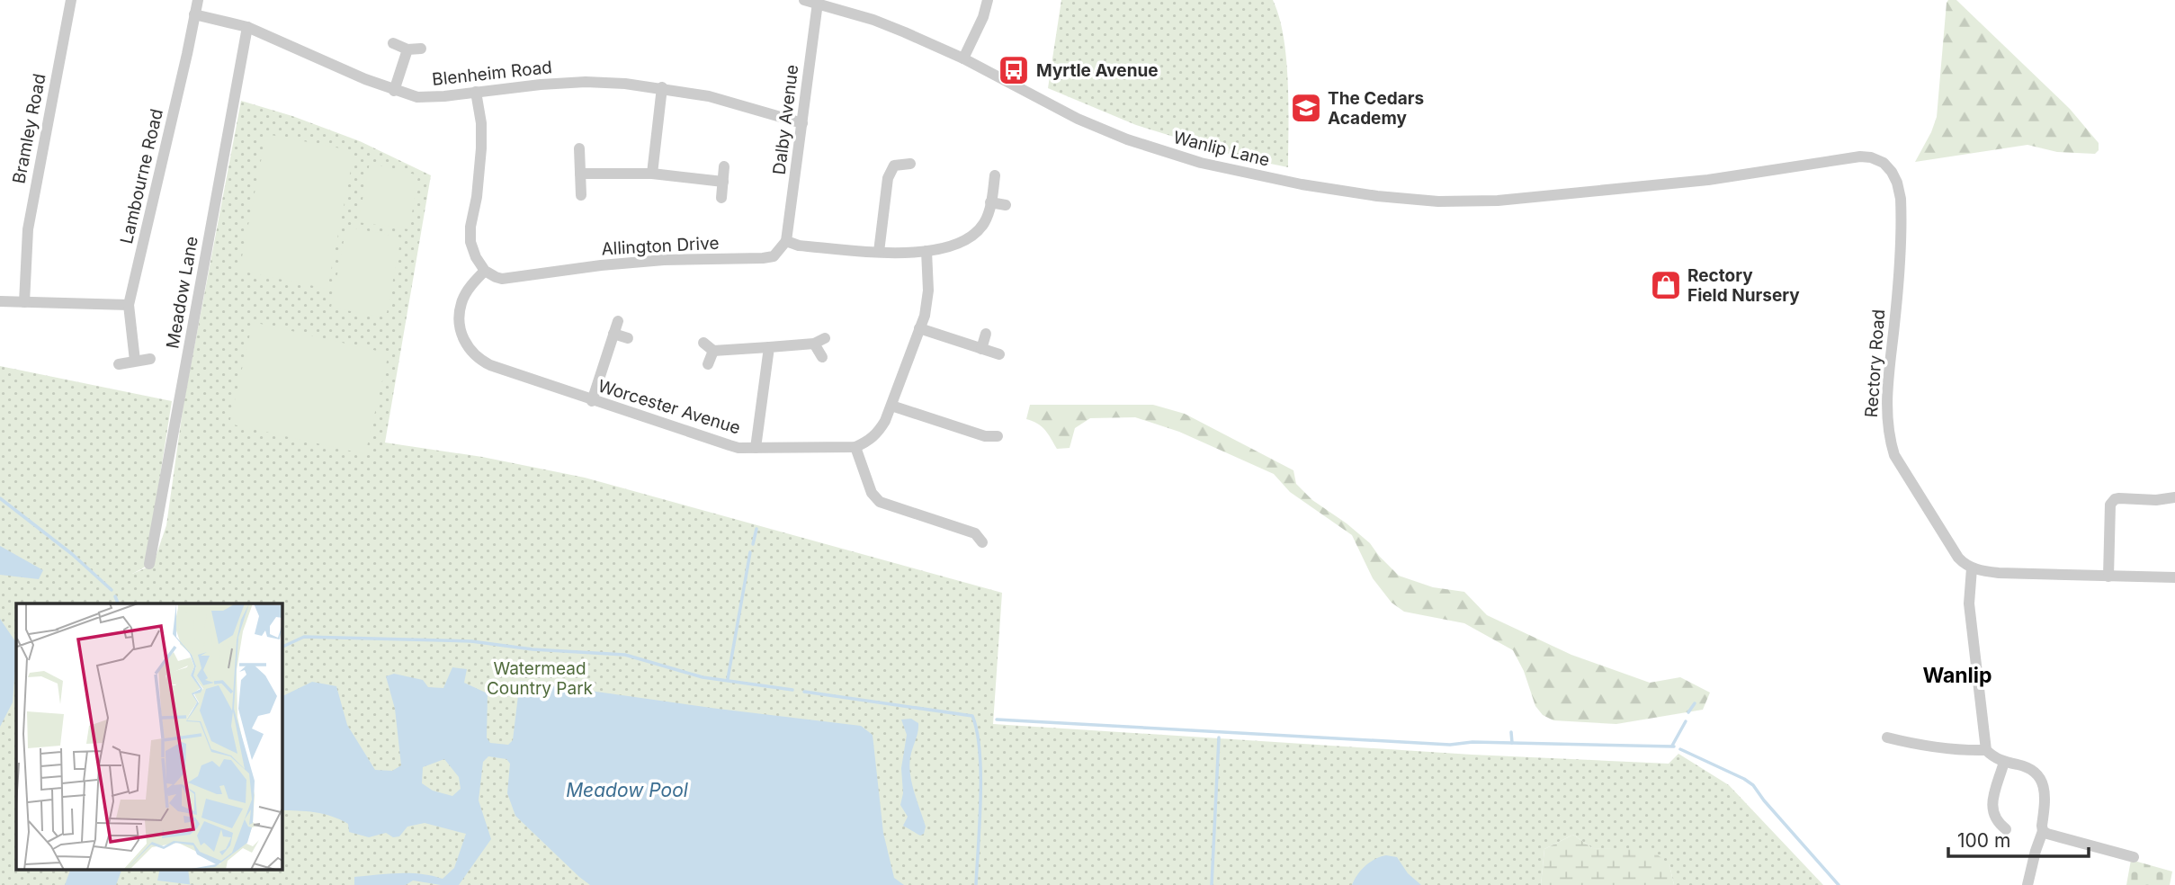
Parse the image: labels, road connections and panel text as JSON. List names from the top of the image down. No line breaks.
{"streets":{"street":["Blenheim Road","Dalby Avenue","Bramley Road","Wanlip Lane","Lambourne Road","Allington Drive","Meadow Lane","Rectory Road","Worcester Avenue"]},"crossings":[["Blenheim Road","Dalby Avenue"],["Blenheim Road","Lambourne Road"],["Blenheim Road","Meadow Lane"],["Dalby Avenue","Wanlip Lane"],["Dalby Avenue","Allington Drive"],["Wanlip Lane","Rectory Road"],["Allington Drive","Worcester Avenue"]],"districts":["Wanlip"],"water":["Meadow Pool"],"parks":["Watermead Country Park"],"places":{"bus stop":["Myrtle Avenue"],"school or university":["The Cedars Academy"],"shop":["Rectory Field Nursery"]},"scale_bar":"100 m"}
